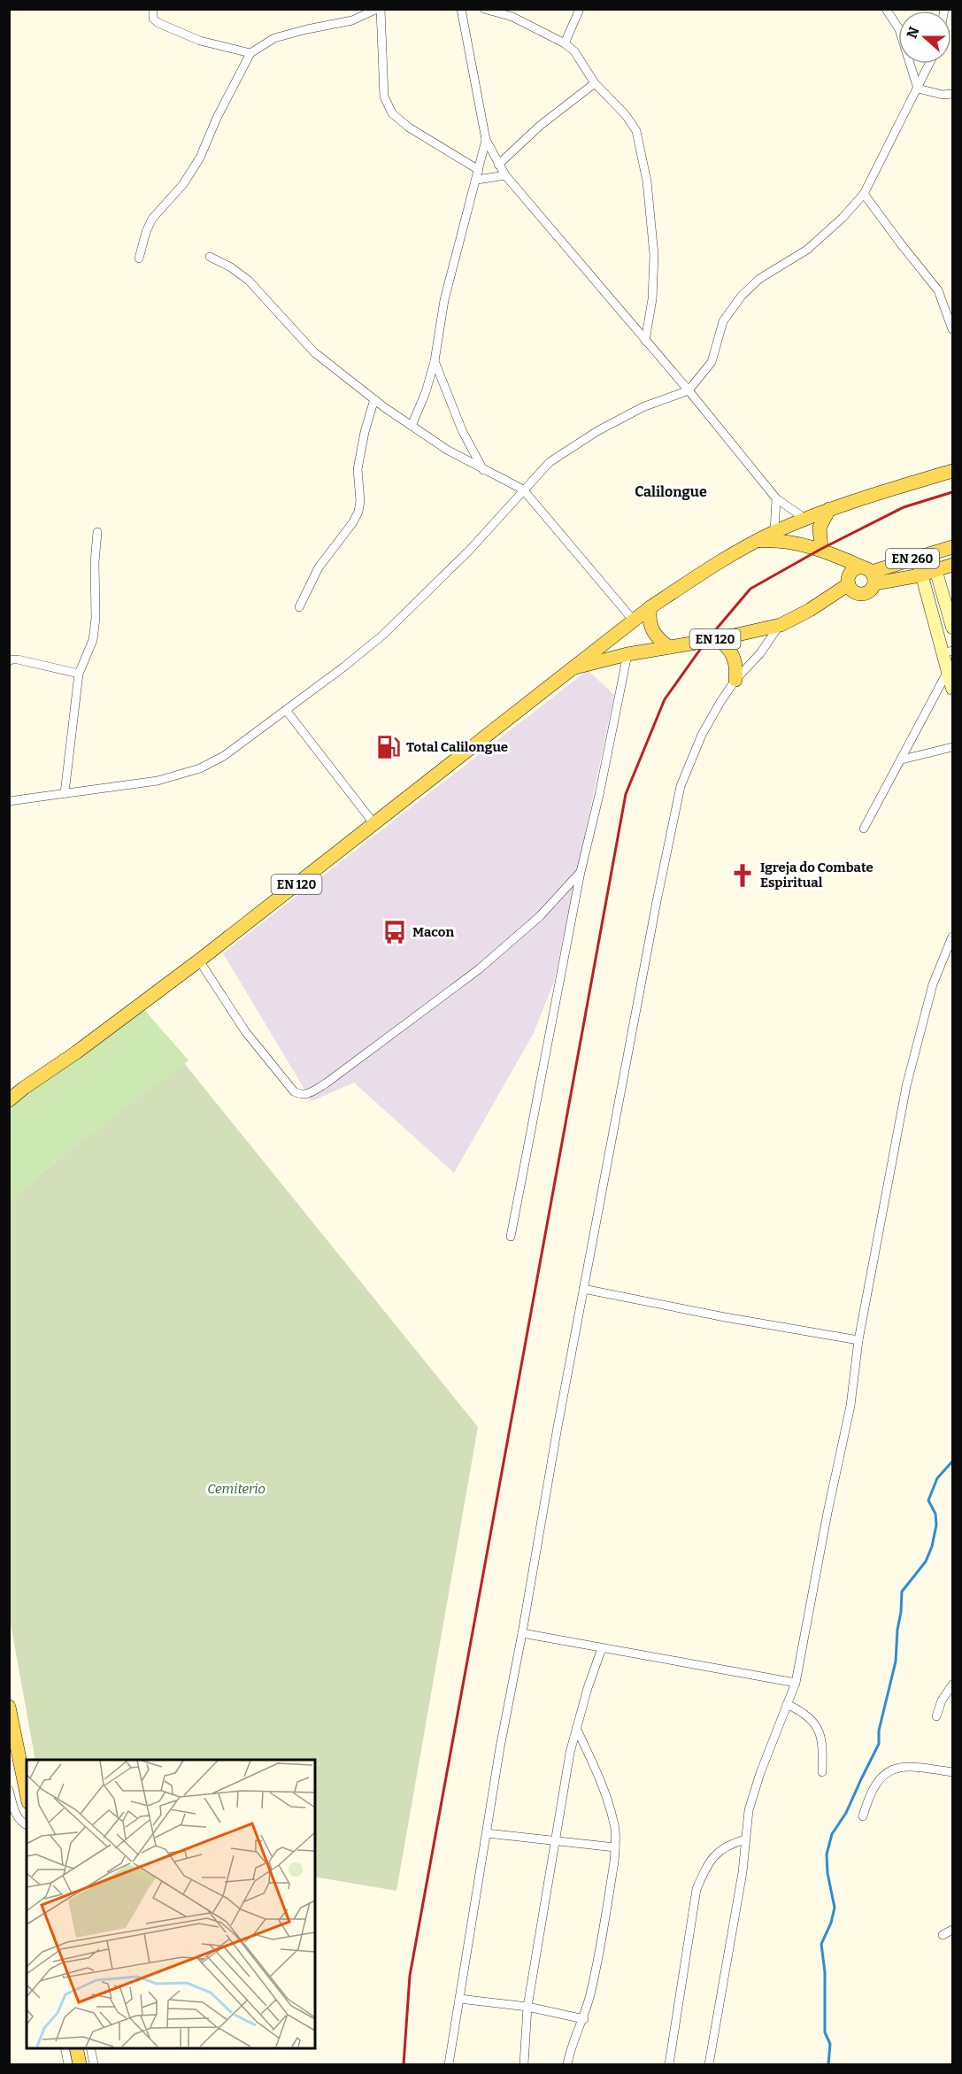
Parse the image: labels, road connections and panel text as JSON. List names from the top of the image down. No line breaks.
{"streets":{"main road":["EN 260","EN 120"]},"crossings":[["EN 260","EN 120"]],"districts":["Calilongue"],"parks":["Cemiterio"],"places":{"fuel station":["Total Calilongue"],"church":["Igreja do Combate Espiritual"],"bus stop":["Macon"]},"north":"left"}
